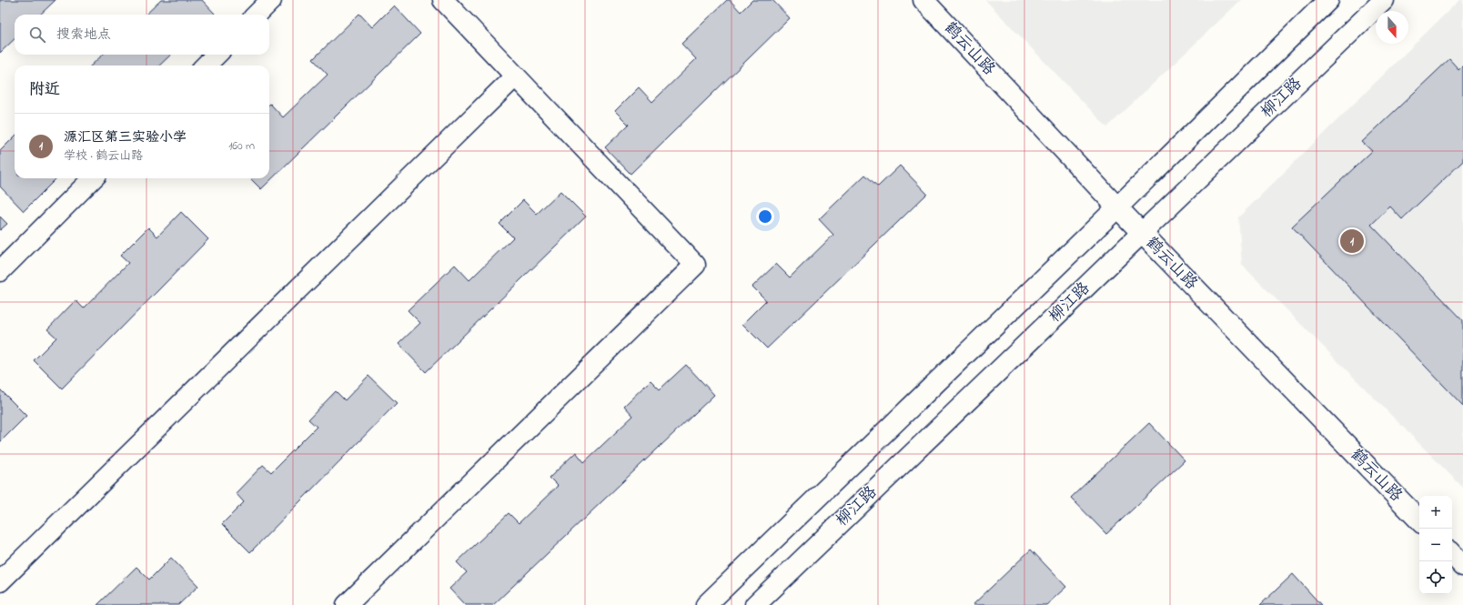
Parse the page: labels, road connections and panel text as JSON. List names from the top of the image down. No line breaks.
{"streets":{"street":["鹤云山路","柳江路"]},"crossings":[["鹤云山路","柳江路"]],"north":"bottom","page":{"search":"搜索地点","heading":"附近","list":[{"mark":"1","name":"源汇区第三实验小学","note":"学校 · 鹤云山路","value":"160 m"}],"pins":"1","map_buttons":["+","−"]}}
